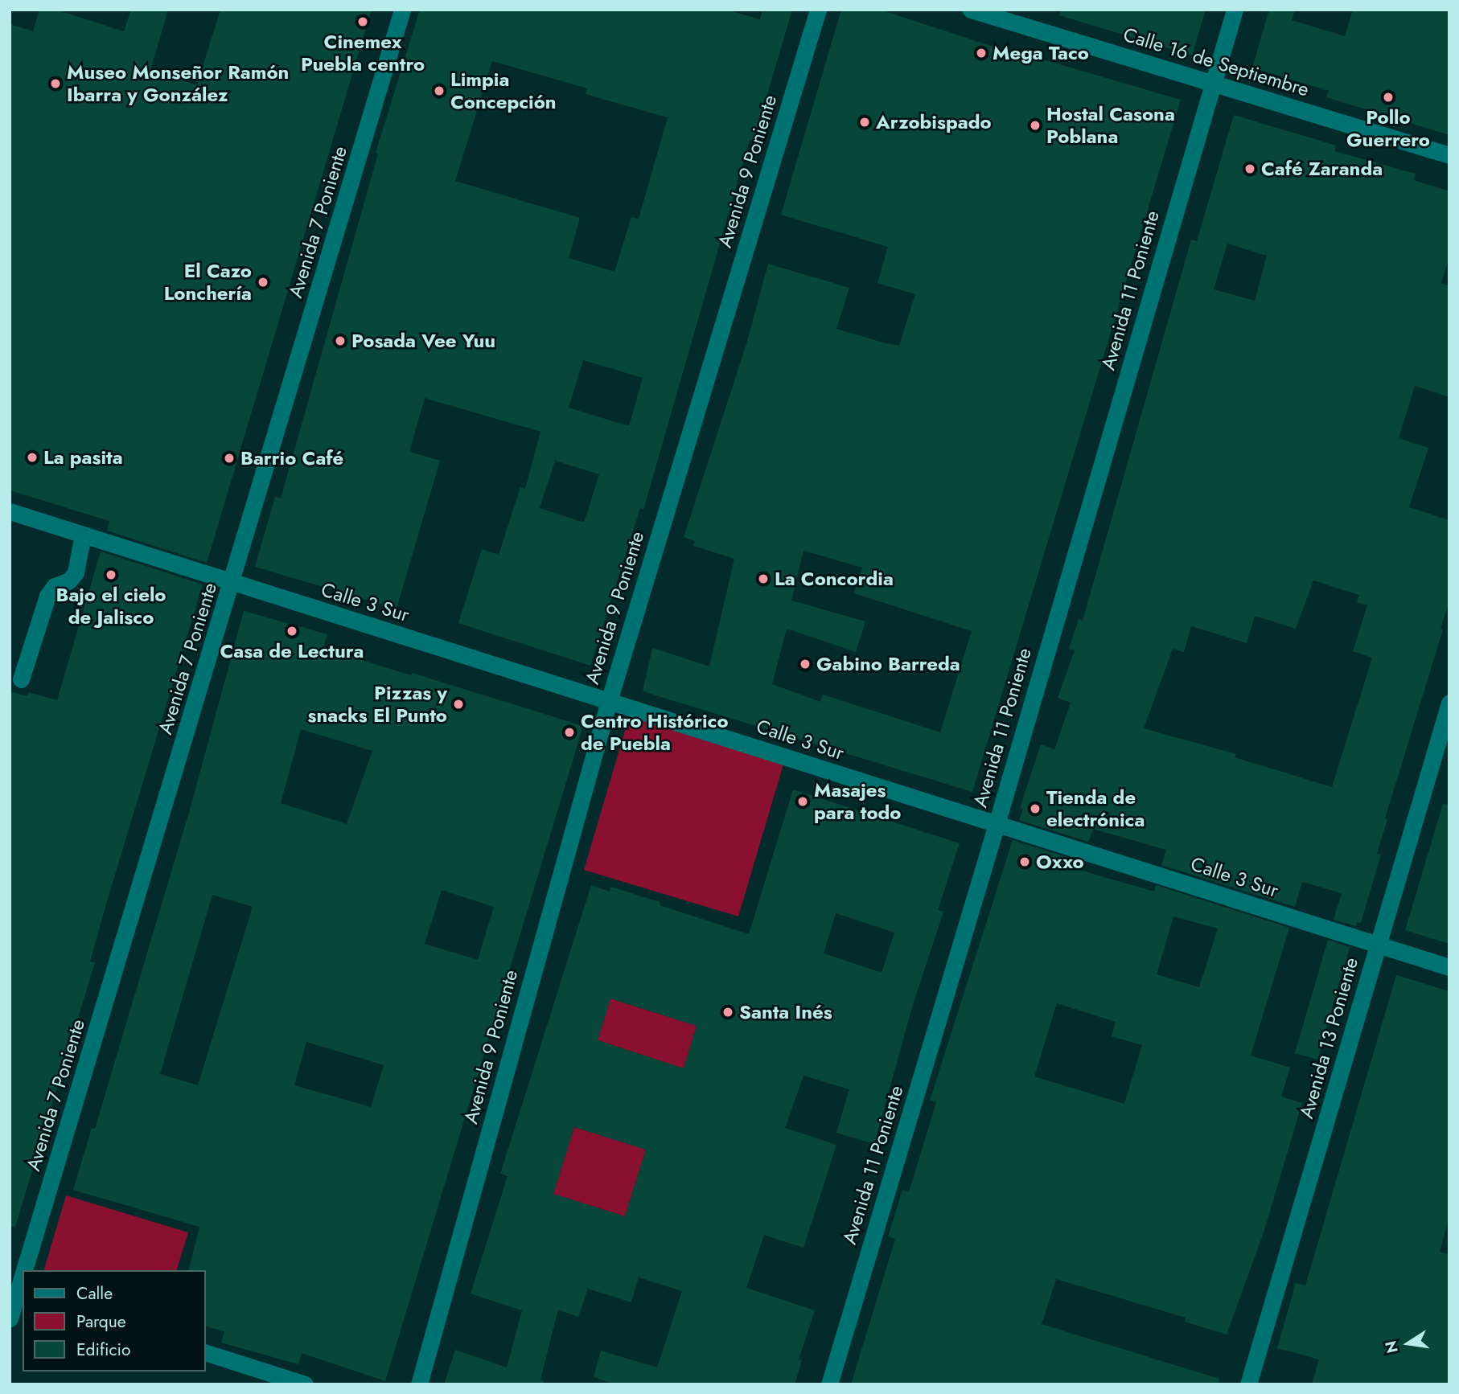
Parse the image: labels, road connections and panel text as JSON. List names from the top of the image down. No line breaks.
{"streets":{"street":["Calle 16 de Septiembre","Avenida 9 Poniente","Avenida 7 Poniente","Avenida 11 Poniente","Calle 3 Sur","Avenida 13 Poniente"]},"crossings":[["Calle 16 de Septiembre","Avenida 11 Poniente"],["Avenida 9 Poniente","Calle 3 Sur"],["Avenida 7 Poniente","Calle 3 Sur"],["Avenida 11 Poniente","Calle 3 Sur"],["Calle 3 Sur","Avenida 13 Poniente"]],"places":["Cinemex Puebla centro","Mega Taco","Museo Monseñor Ramón Ibarra y González","Limpia Concepción","Pollo Guerrero","Arzobispado","Hostal Casona Poblana","Café Zaranda","El Cazo Lonchería","Posada Vee Yuu","La pasita","Barrio Café","Bajo el cielo de Jalisco","La Concordia","Casa de Lectura","Gabino Barreda","Pizzas y snacks El Punto","Centro Histórico de Puebla","Masajes para todo","Tienda de electrónica","Oxxo","Santa Inés"],"legend":["Calle","Parque","Edificio"],"north":"left"}
